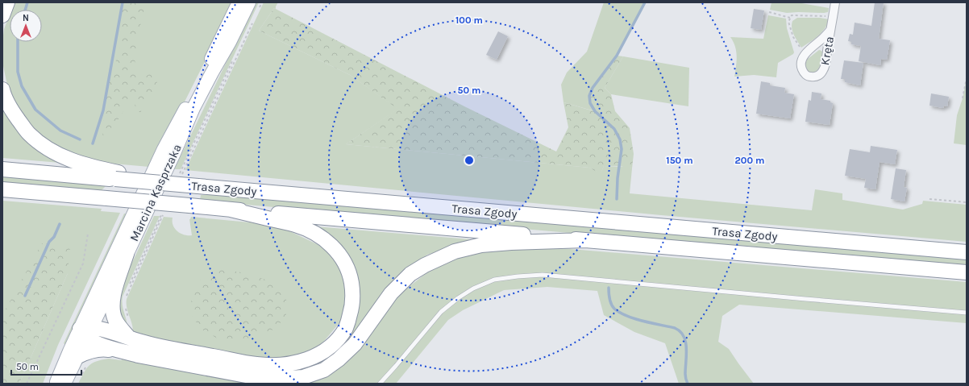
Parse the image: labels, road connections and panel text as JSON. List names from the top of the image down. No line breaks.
{"streets":{"highway":["Trasa Zgody"],"main road":["Marcina Kasprzaka"],"street":["Kręta"]},"scale_bar":"50 m","north":"top","rings":["100 m","50 m","150 m","200 m"]}
